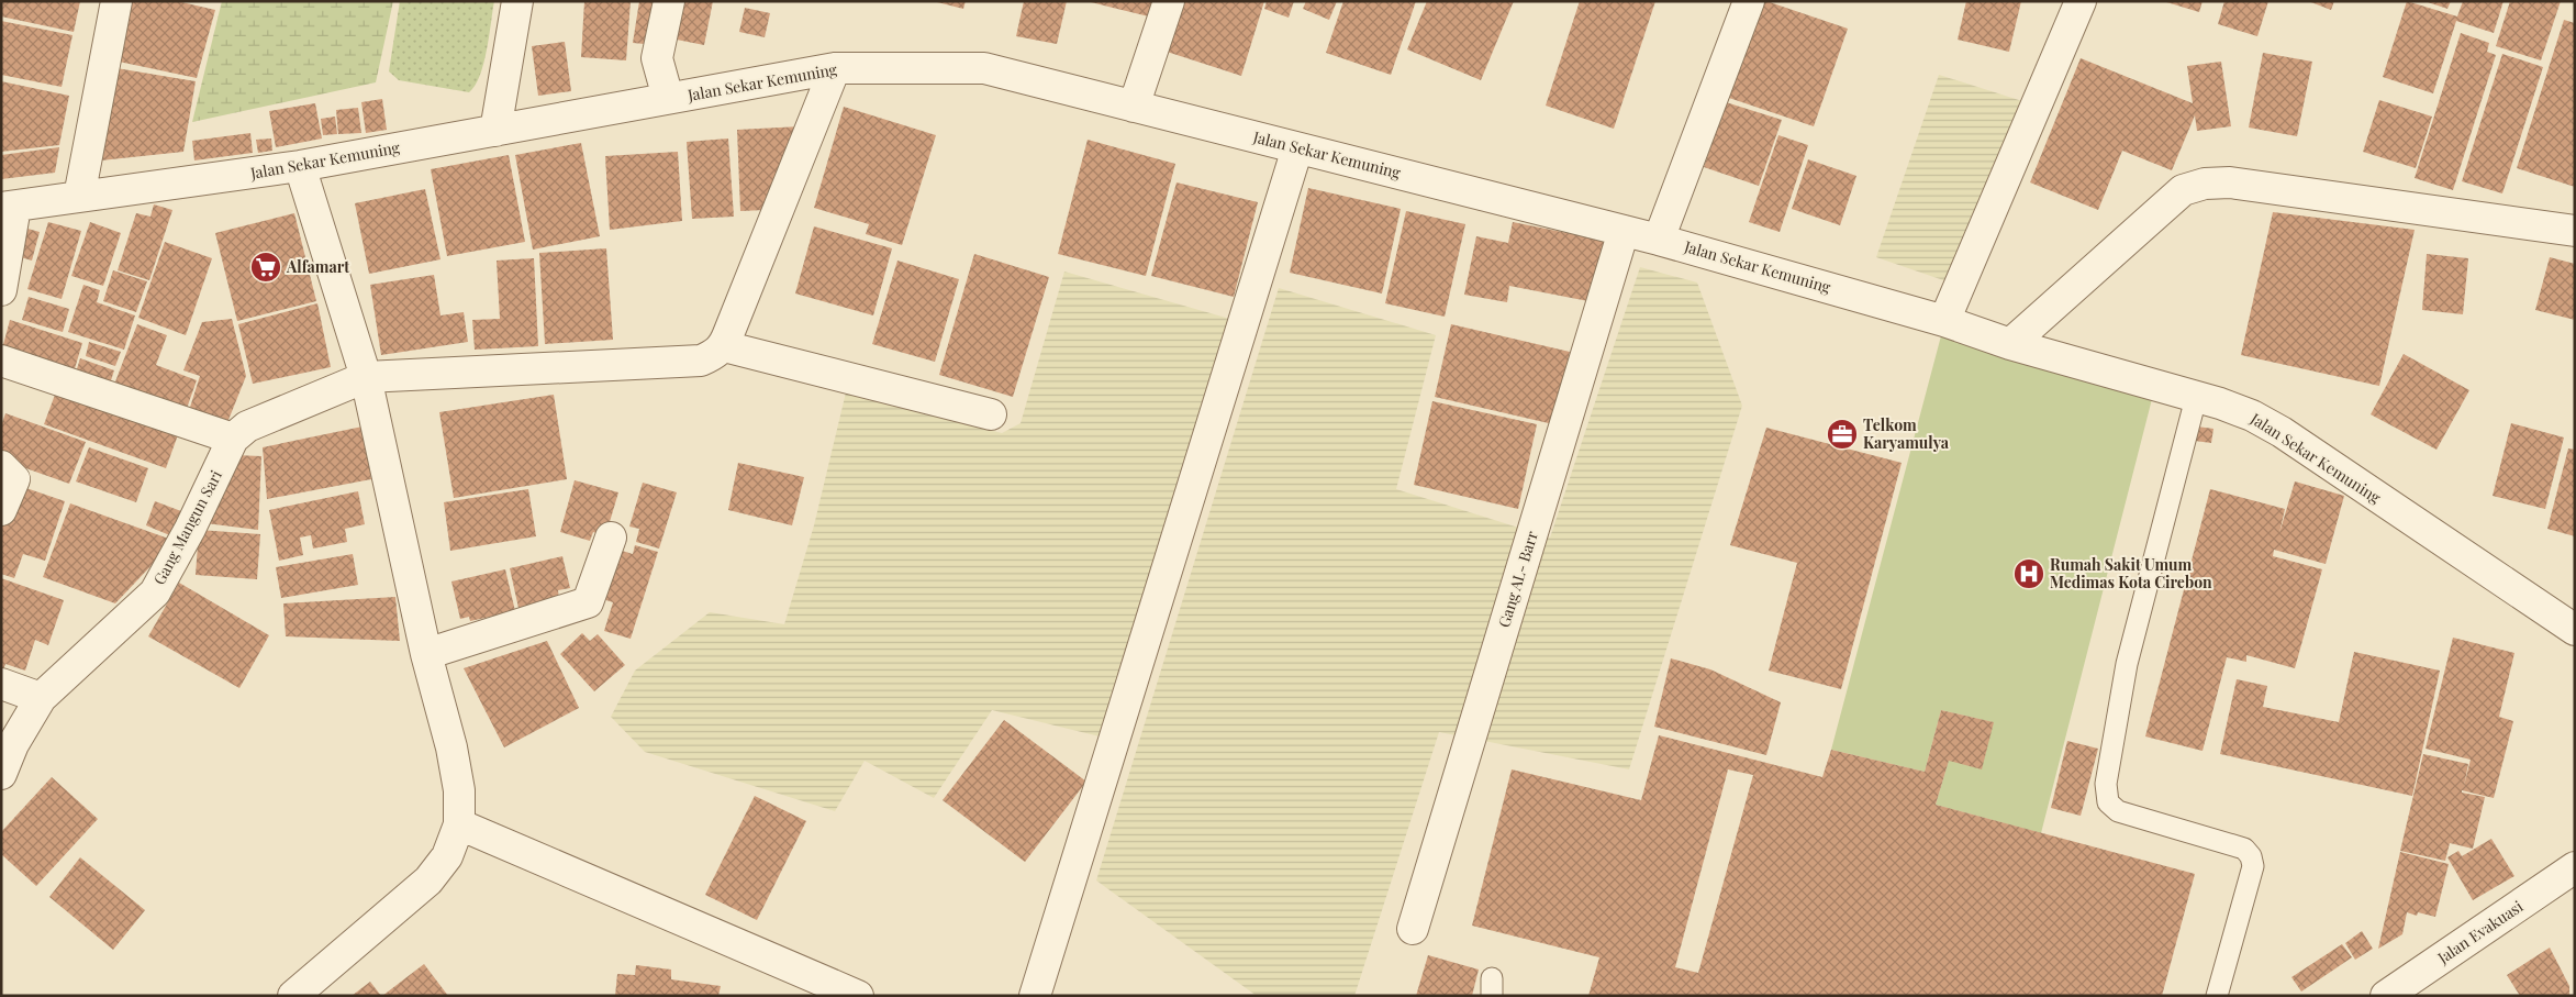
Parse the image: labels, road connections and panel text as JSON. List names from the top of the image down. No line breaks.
{"streets":{"street":["Jalan Sekar Kemuning","Gang Mangun Sari","Gang AL- Barr","Jalan Evakuasi"]},"crossings":[["Jalan Sekar Kemuning","Gang AL- Barr"]],"places":{"supermarket":["Alfamart"],"office":["Telkom Karyamulya"],"hospital":["Rumah Sakit Umum Medimas Kota Cirebon"]}}
